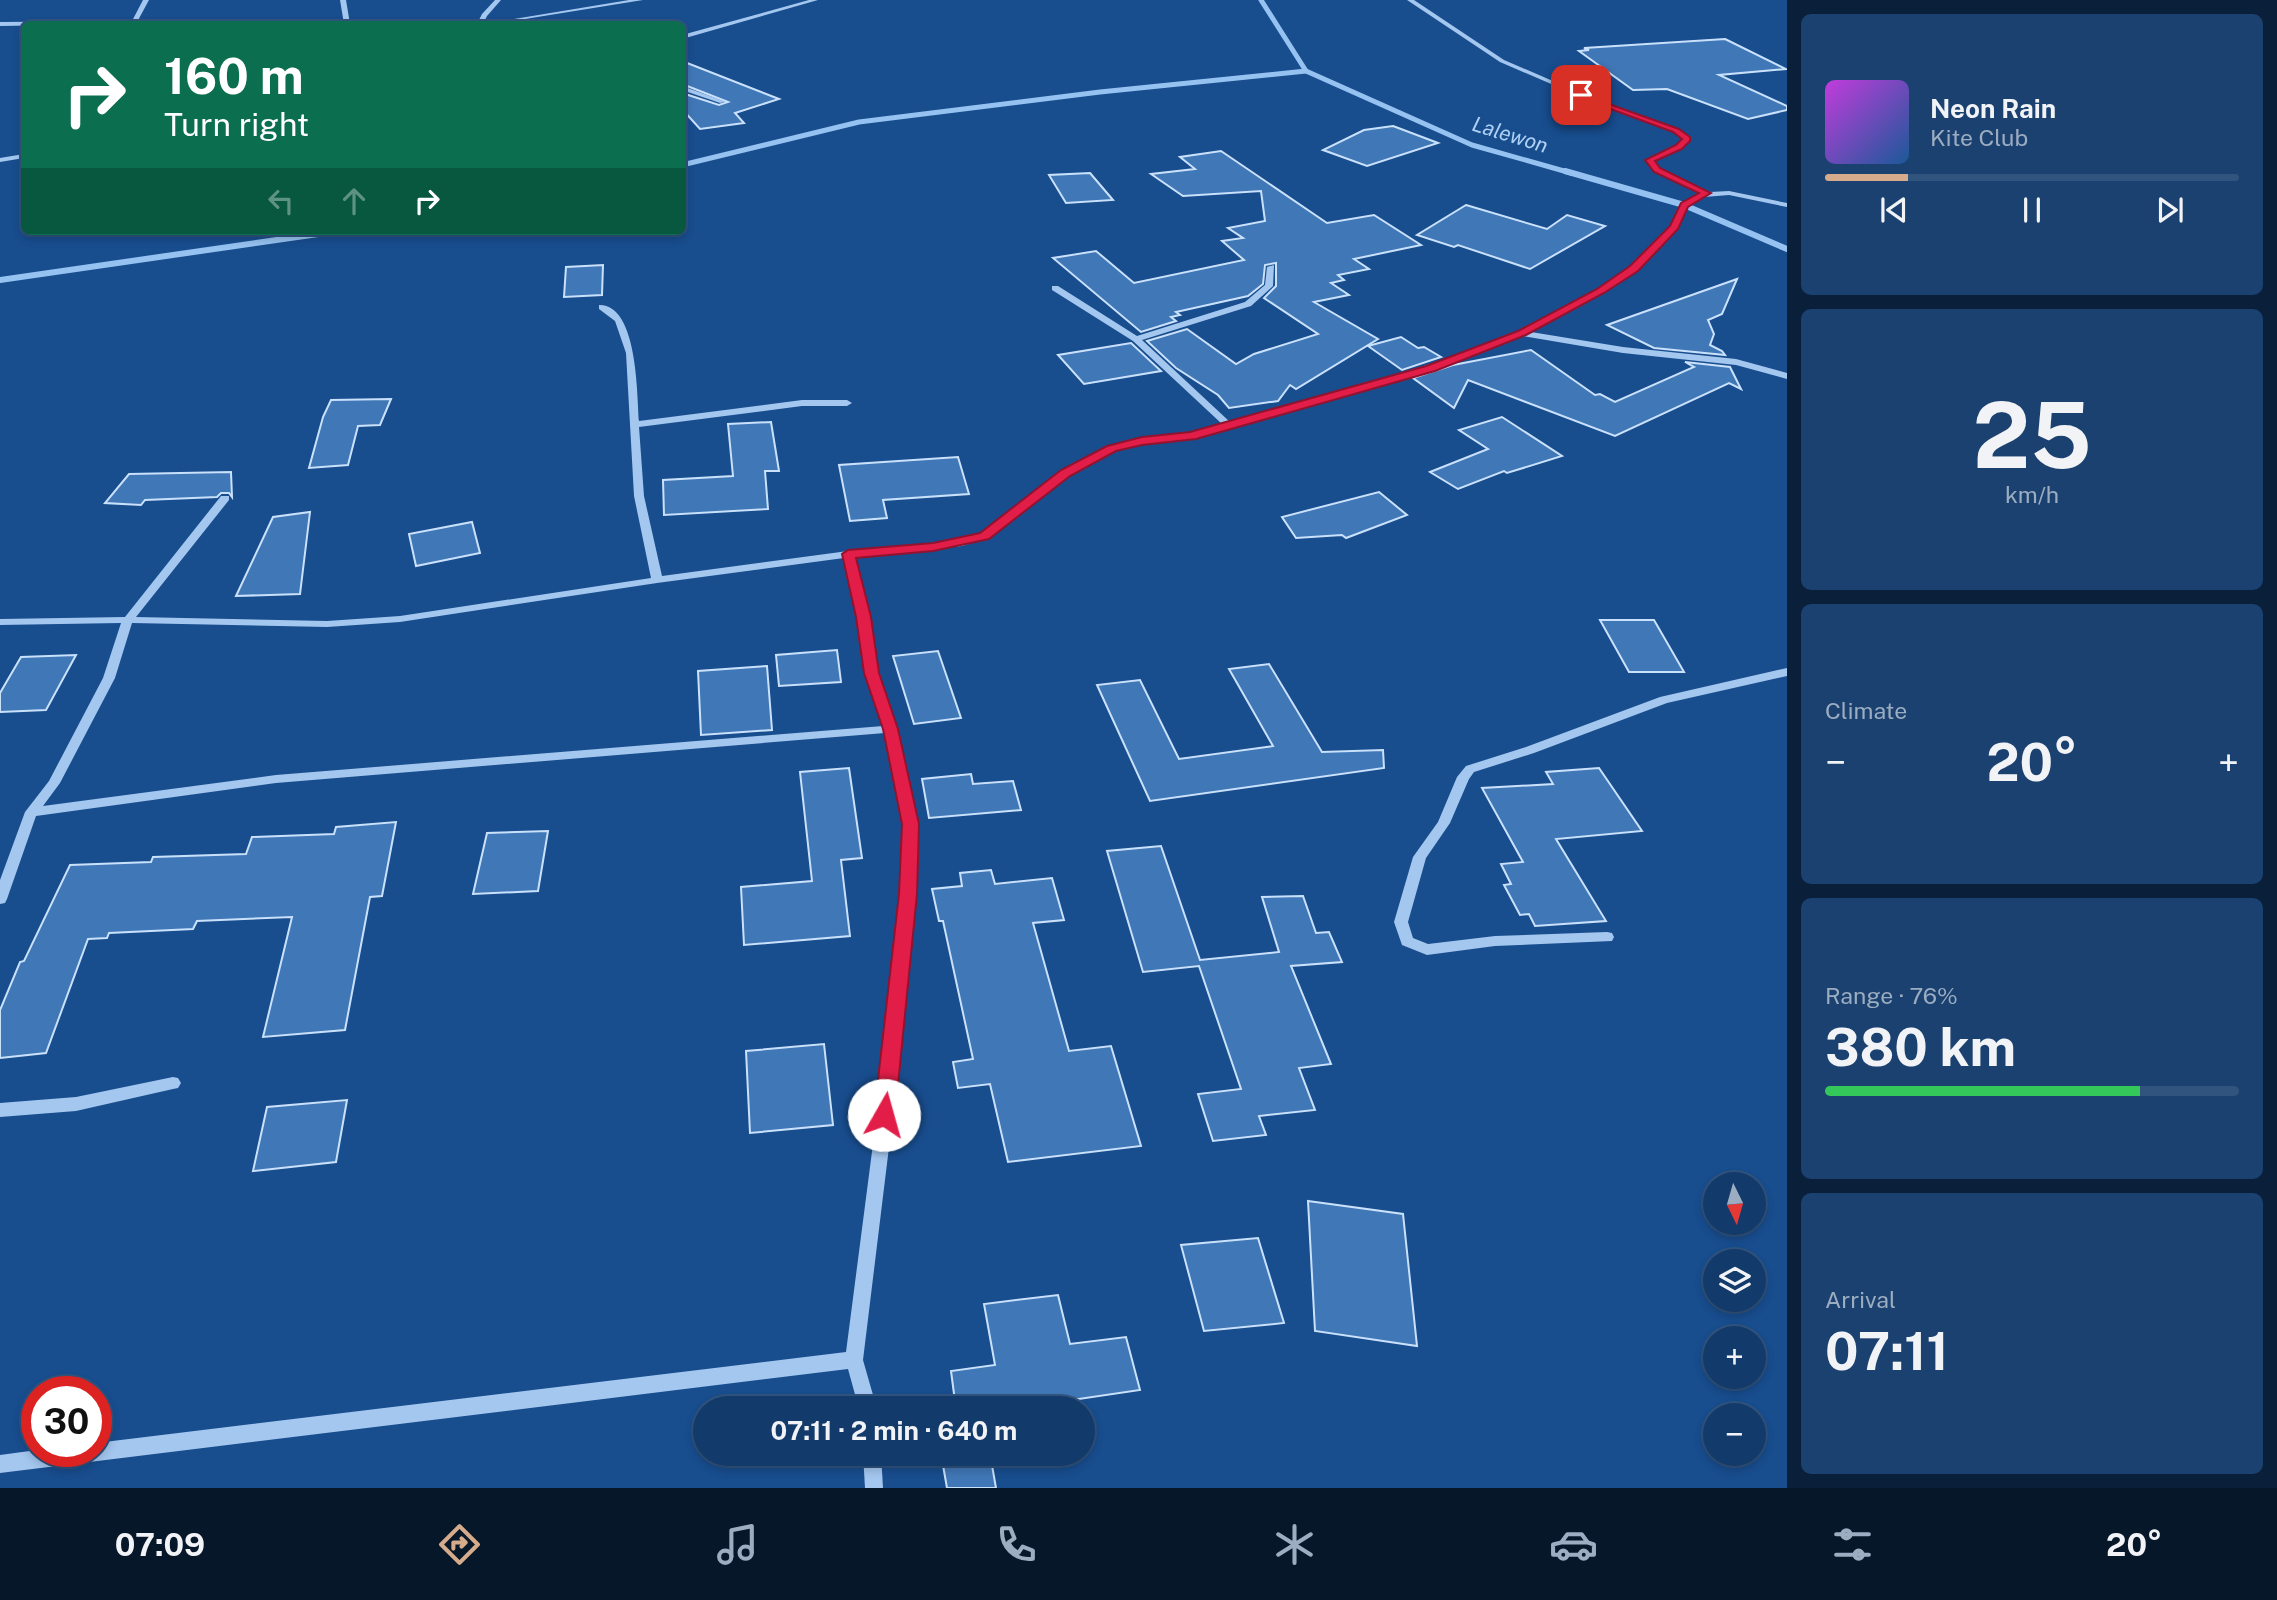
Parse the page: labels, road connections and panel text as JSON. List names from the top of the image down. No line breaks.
{"water":["Lalewon"],"north":"bottom","page":{"turn":["160 m","Turn right"],"song":["Neon Rain","Kite Club"],"tile":[["25","km/h"],"Climate",["Range · 76%","380 km"],["Arrival","07:11"]],"heat":["−","20°","+"],"map_buttons":["+","−"],"limit":"30","trip":"07:11 · 2 min · 640 m","tabs":["07:09","20°"]}}
